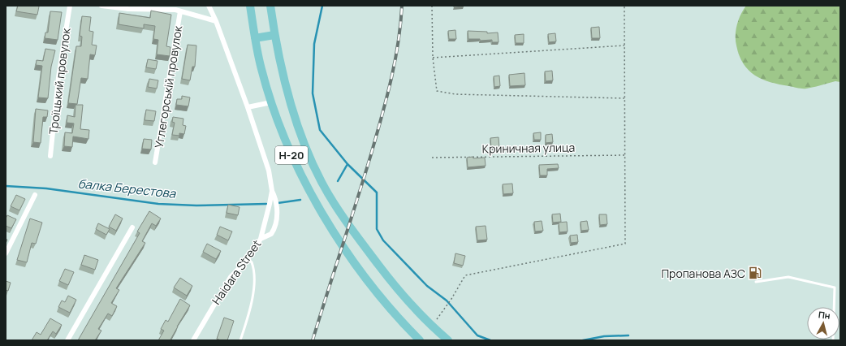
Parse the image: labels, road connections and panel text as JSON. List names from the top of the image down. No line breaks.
{"streets":{"main road":["Н-20"],"street":["Троїцький провулок","Углегорськiй провулок","Haidara Street"],"path":["Криничная улица"]},"water":["балка Берестова"],"places":{"fuel station":["Пропанова АЗС"]},"north":"top"}
